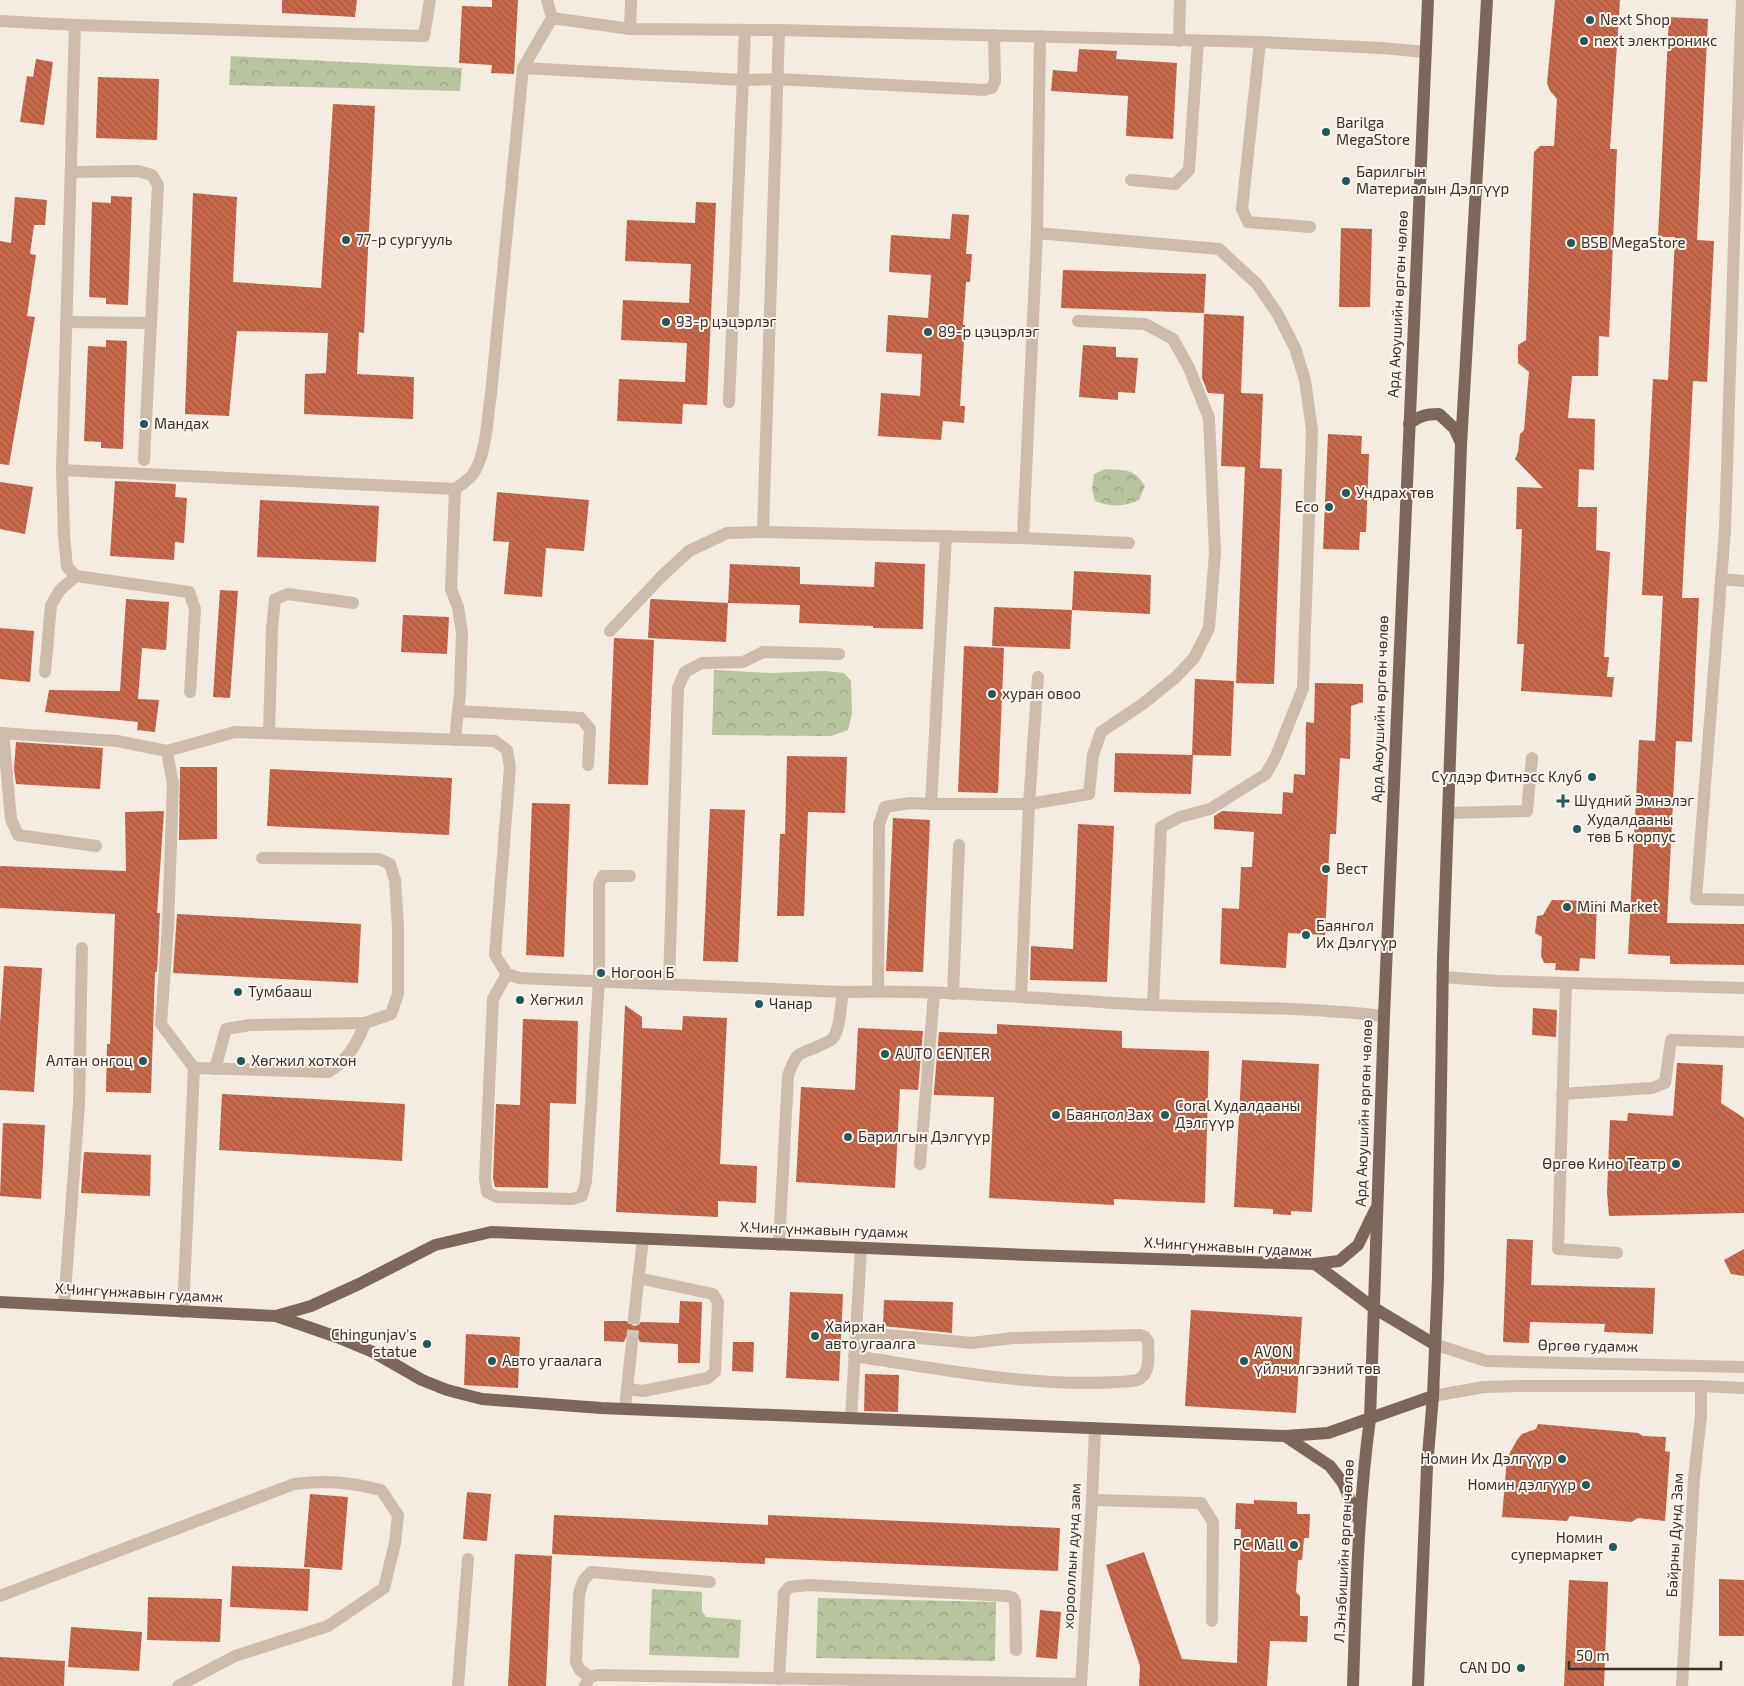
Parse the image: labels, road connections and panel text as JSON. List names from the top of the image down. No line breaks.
{"streets":{"main road":["Ард Аюушийн өргөн чөлөө","Х.Чингүнжавын гудамж","Л.Энэбишийн өргөн чөлөө"],"street":["Өргөө гудамж","Байрны Дунд Зам","хорооллын дунд зам"]},"crossings":[["Ард Аюушийн өргөн чөлөө","Х.Чингүнжавын гудамж"],["Ард Аюушийн өргөн чөлөө","Л.Энэбишийн өргөн чөлөө"],["Х.Чингүнжавын гудамж","Өргөө гудамж"],["Х.Чингүнжавын гудамж","Л.Энэбишийн өргөн чөлөө"],["Х.Чингүнжавын гудамж","хорооллын дунд зам"]],"places":{"other":["Next Shop","next электроникс","Barilga MegaStore","Барилгын Материалын Дэлгүүр","77-р сургууль","BSB MegaStore","93-р цэцэрлэг","89-р цэцэрлэг","Мандах","Ундрах төв","Eco","хуран овоо","Сүлдэр Фитнэсс Kлуб","Худалдааны төв Б корпус","Вест","Mini Market","Баянгол Их Дэлгүүр","Ногоон Б","Тумбааш","Хөгжил","Чанар","AUTO CENTER","Алтан онгоц","Хөгжил хотхон","Баянгол Зах","Coral Худалдааны Дэлгүүр","Барилгын Дэлгүүр","Өргөө Кино Театр","Хайрхан авто угаалга","Chingunjav's statue","Авто угаалага","AVON үйлчилгээний төв","Номин Их Дэлгүүр","Номин дэлгүүр","PC Mall","Номин супермаркет","CAN DO"],"health":["Шүдний Эмнэлэг"]},"scale_bar":"50 m"}
